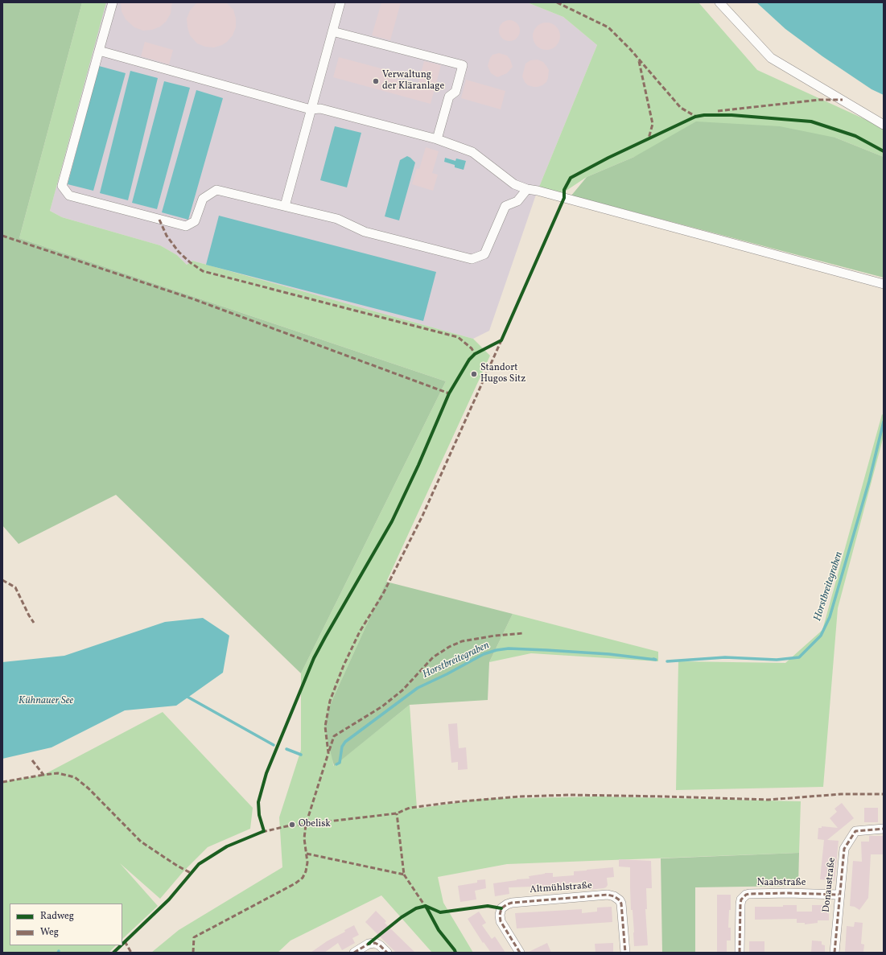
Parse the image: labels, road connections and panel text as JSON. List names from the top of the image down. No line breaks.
{"streets":{"street":["Naabstraße","Donaustraße","Altmühlstraße"]},"crossings":[["Naabstraße","Donaustraße"]],"water":["Horstbreitegraben","Kühnauer See"],"places":["Verwaltung der Kläranlage","Standort Hugos Sitz","Obelisk"],"legend":["Radweg","Weg"]}
